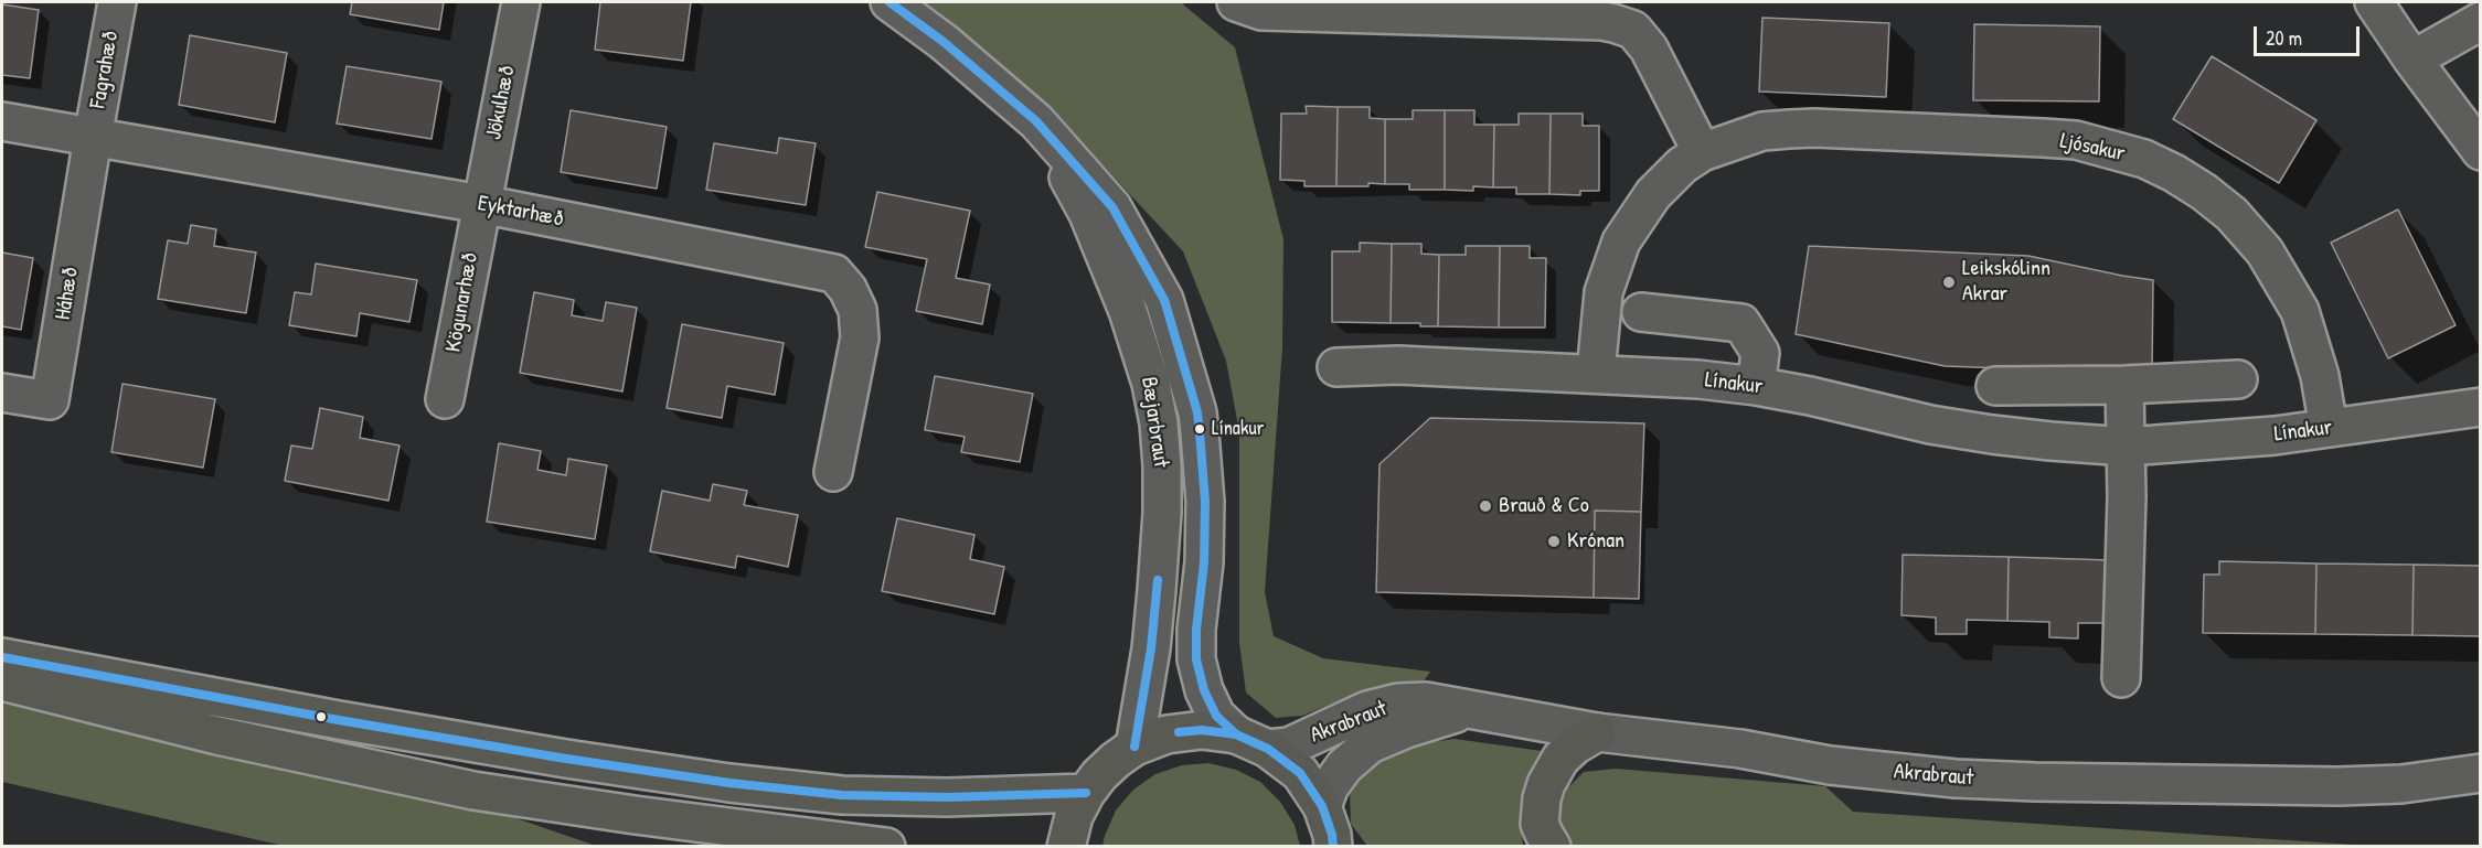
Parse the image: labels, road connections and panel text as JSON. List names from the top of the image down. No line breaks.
{"streets":{"street":["Fagrahæð","Jökulhæð","Ljósakur","Eyktarhæð","Háhæð","Kögunarhæð","Línakur","Bæjarbraut","Akrabraut"]},"crossings":[["Fagrahæð","Eyktarhæð"],["Fagrahæð","Háhæð"],["Jökulhæð","Eyktarhæð"],["Jökulhæð","Kögunarhæð"],["Ljósakur","Línakur"],["Eyktarhæð","Háhæð"],["Eyktarhæð","Kögunarhæð"],["Bæjarbraut","Akrabraut"]],"places":["Leikskólinn Akrar","Línakur","Brauð & Co","Krónan"],"scale_bar":"20 m"}
